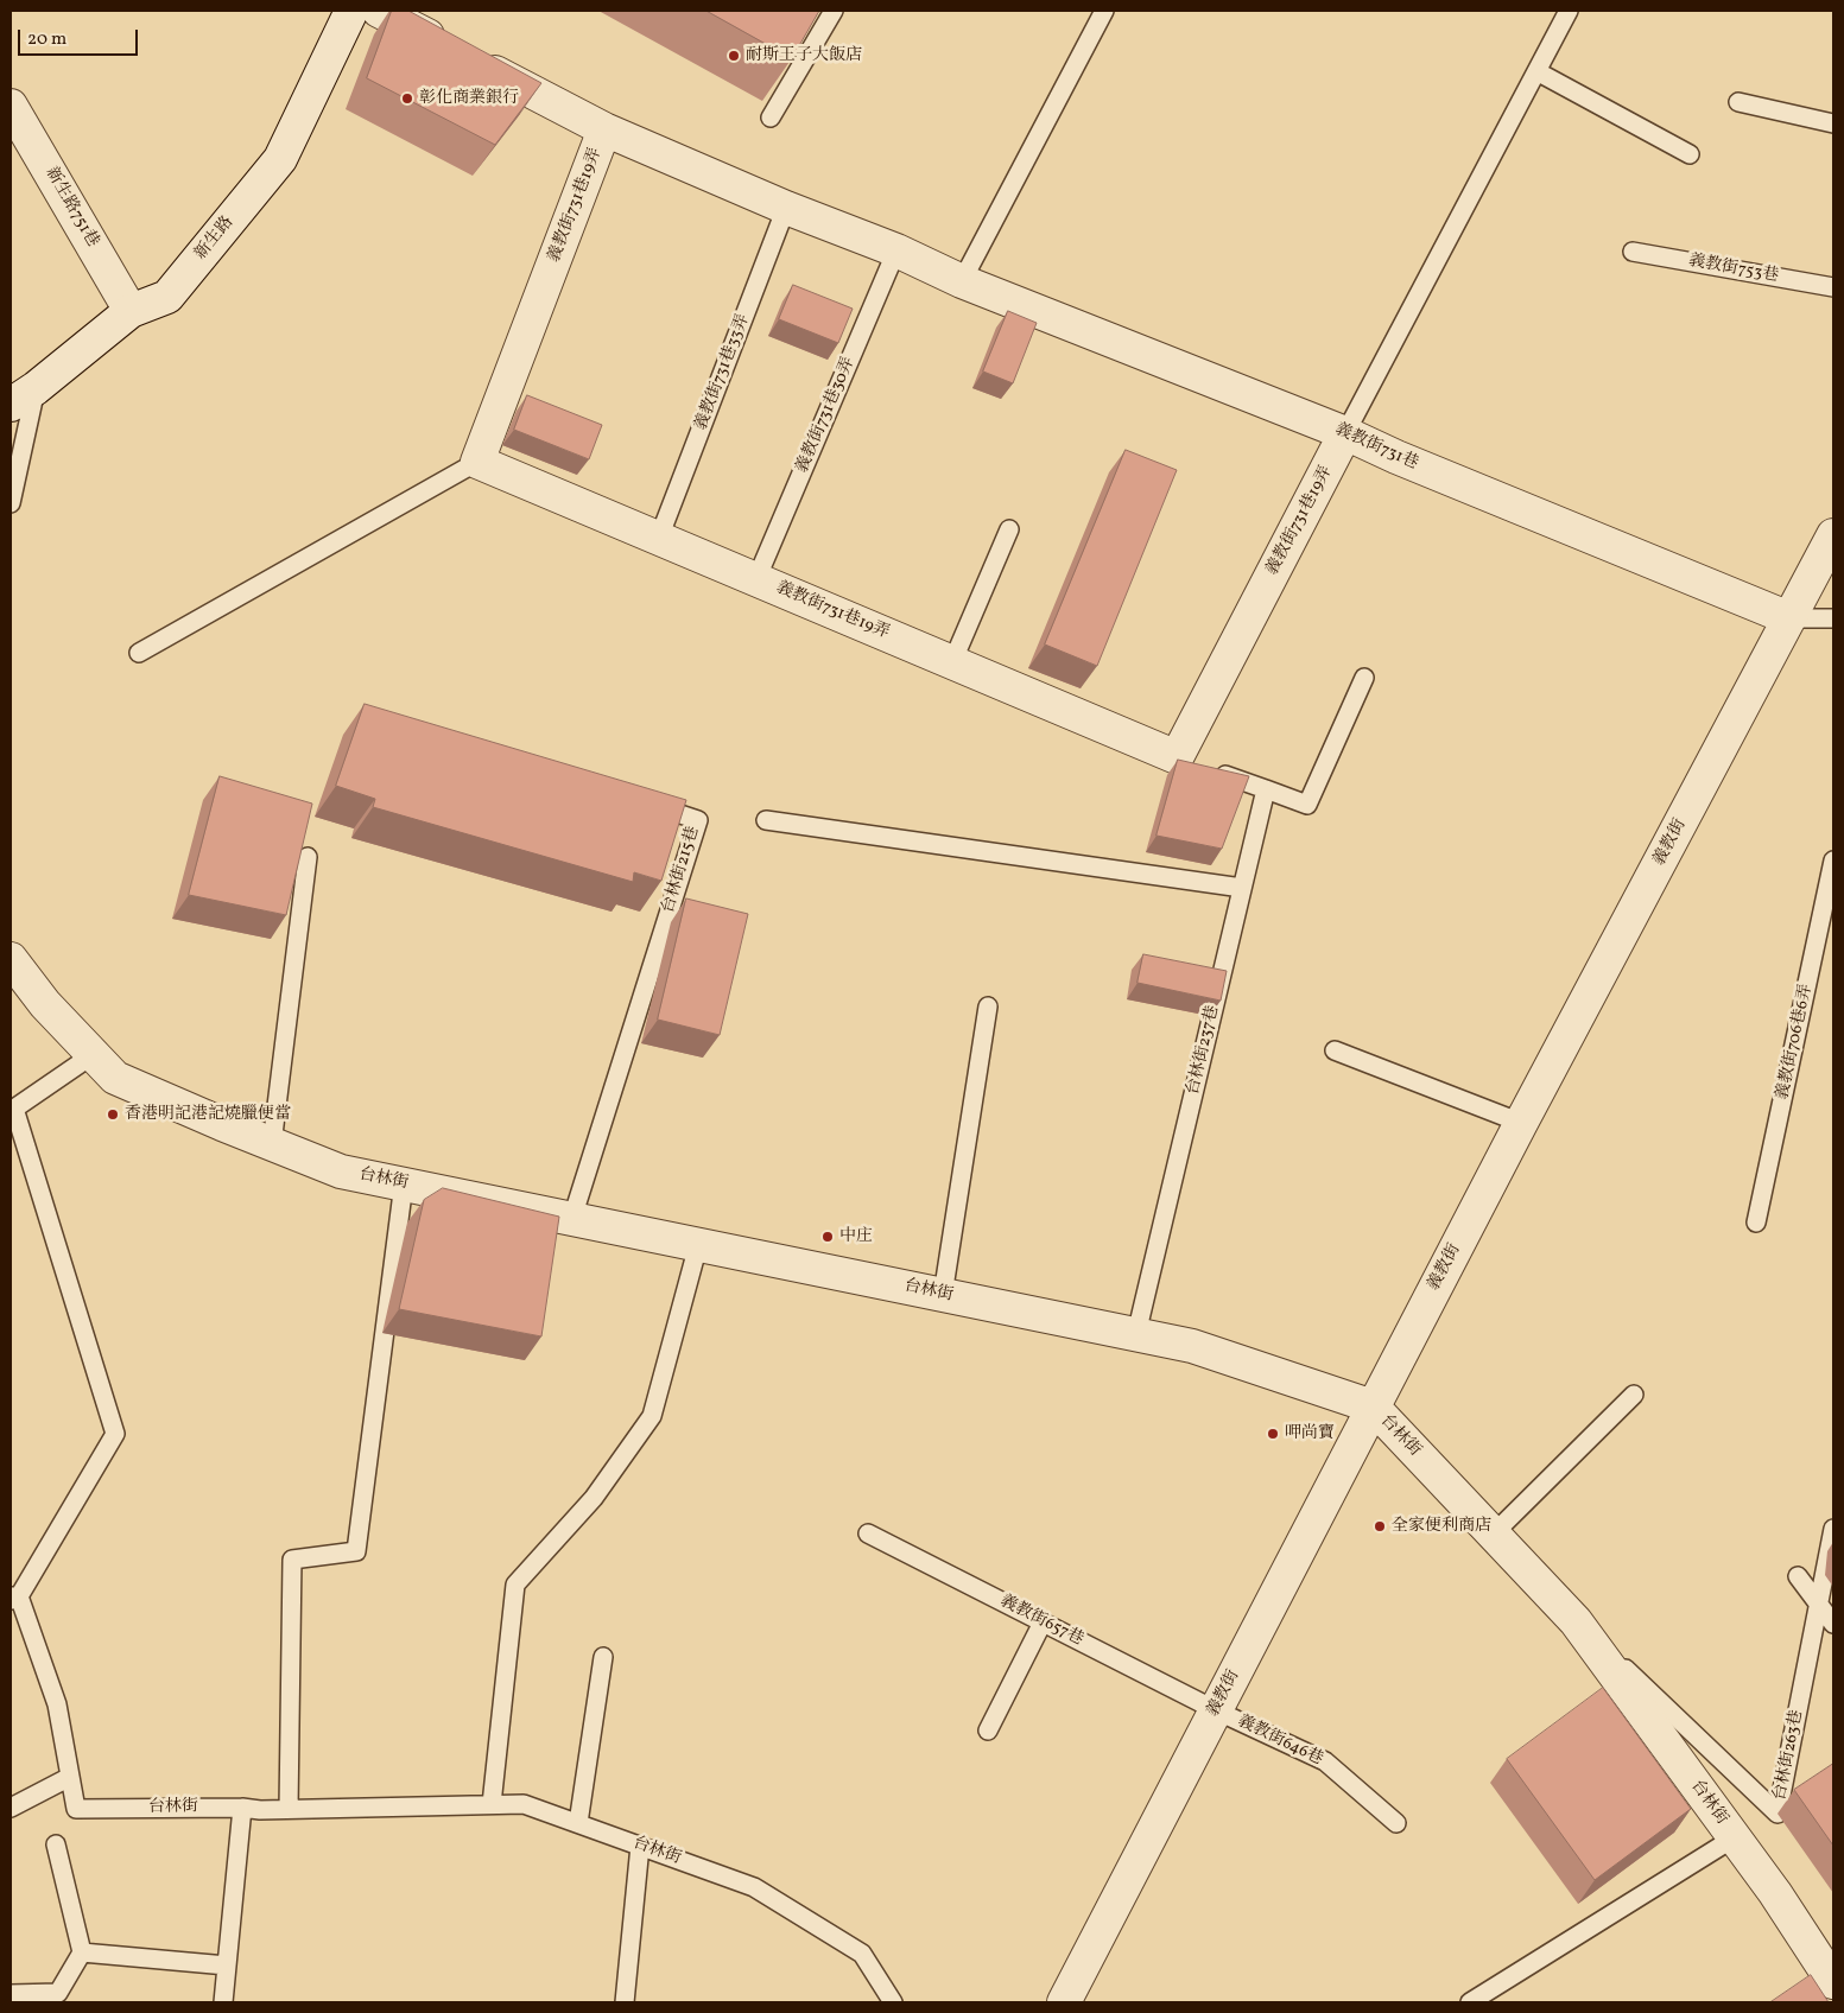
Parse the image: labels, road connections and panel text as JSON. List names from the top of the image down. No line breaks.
{"streets":{"street":["義教街731巷19弄","新生路751巷","新生路","義教街731巷","義教街","台林街"],"lane":["義教街753巷","義教街731巷33弄","義教街731巷30弄","台林街215巷","義教街706巷6弄","台林街237巷","義教街657巷","義教街646巷","台林街263巷"]},"crossings":[["義教街731巷19弄","義教街731巷33弄"],["義教街731巷19弄","義教街731巷30弄"],["義教街731巷19弄","義教街731巷"],["新生路751巷","新生路"],["義教街731巷33弄","義教街731巷"],["義教街731巷30弄","義教街731巷"],["義教街731巷","義教街"],["義教街","台林街"],["義教街","義教街657巷"],["義教街","義教街646巷"],["台林街215巷","台林街"],["台林街237巷","台林街"],["台林街","台林街263巷"],["義教街657巷","義教街646巷"]],"places":["耐斯王子大飯店","彰化商業銀行","香港明記港記燒臘便當","中庄","呷尚寶","全家便利商店"],"scale_bar":"20 m"}
